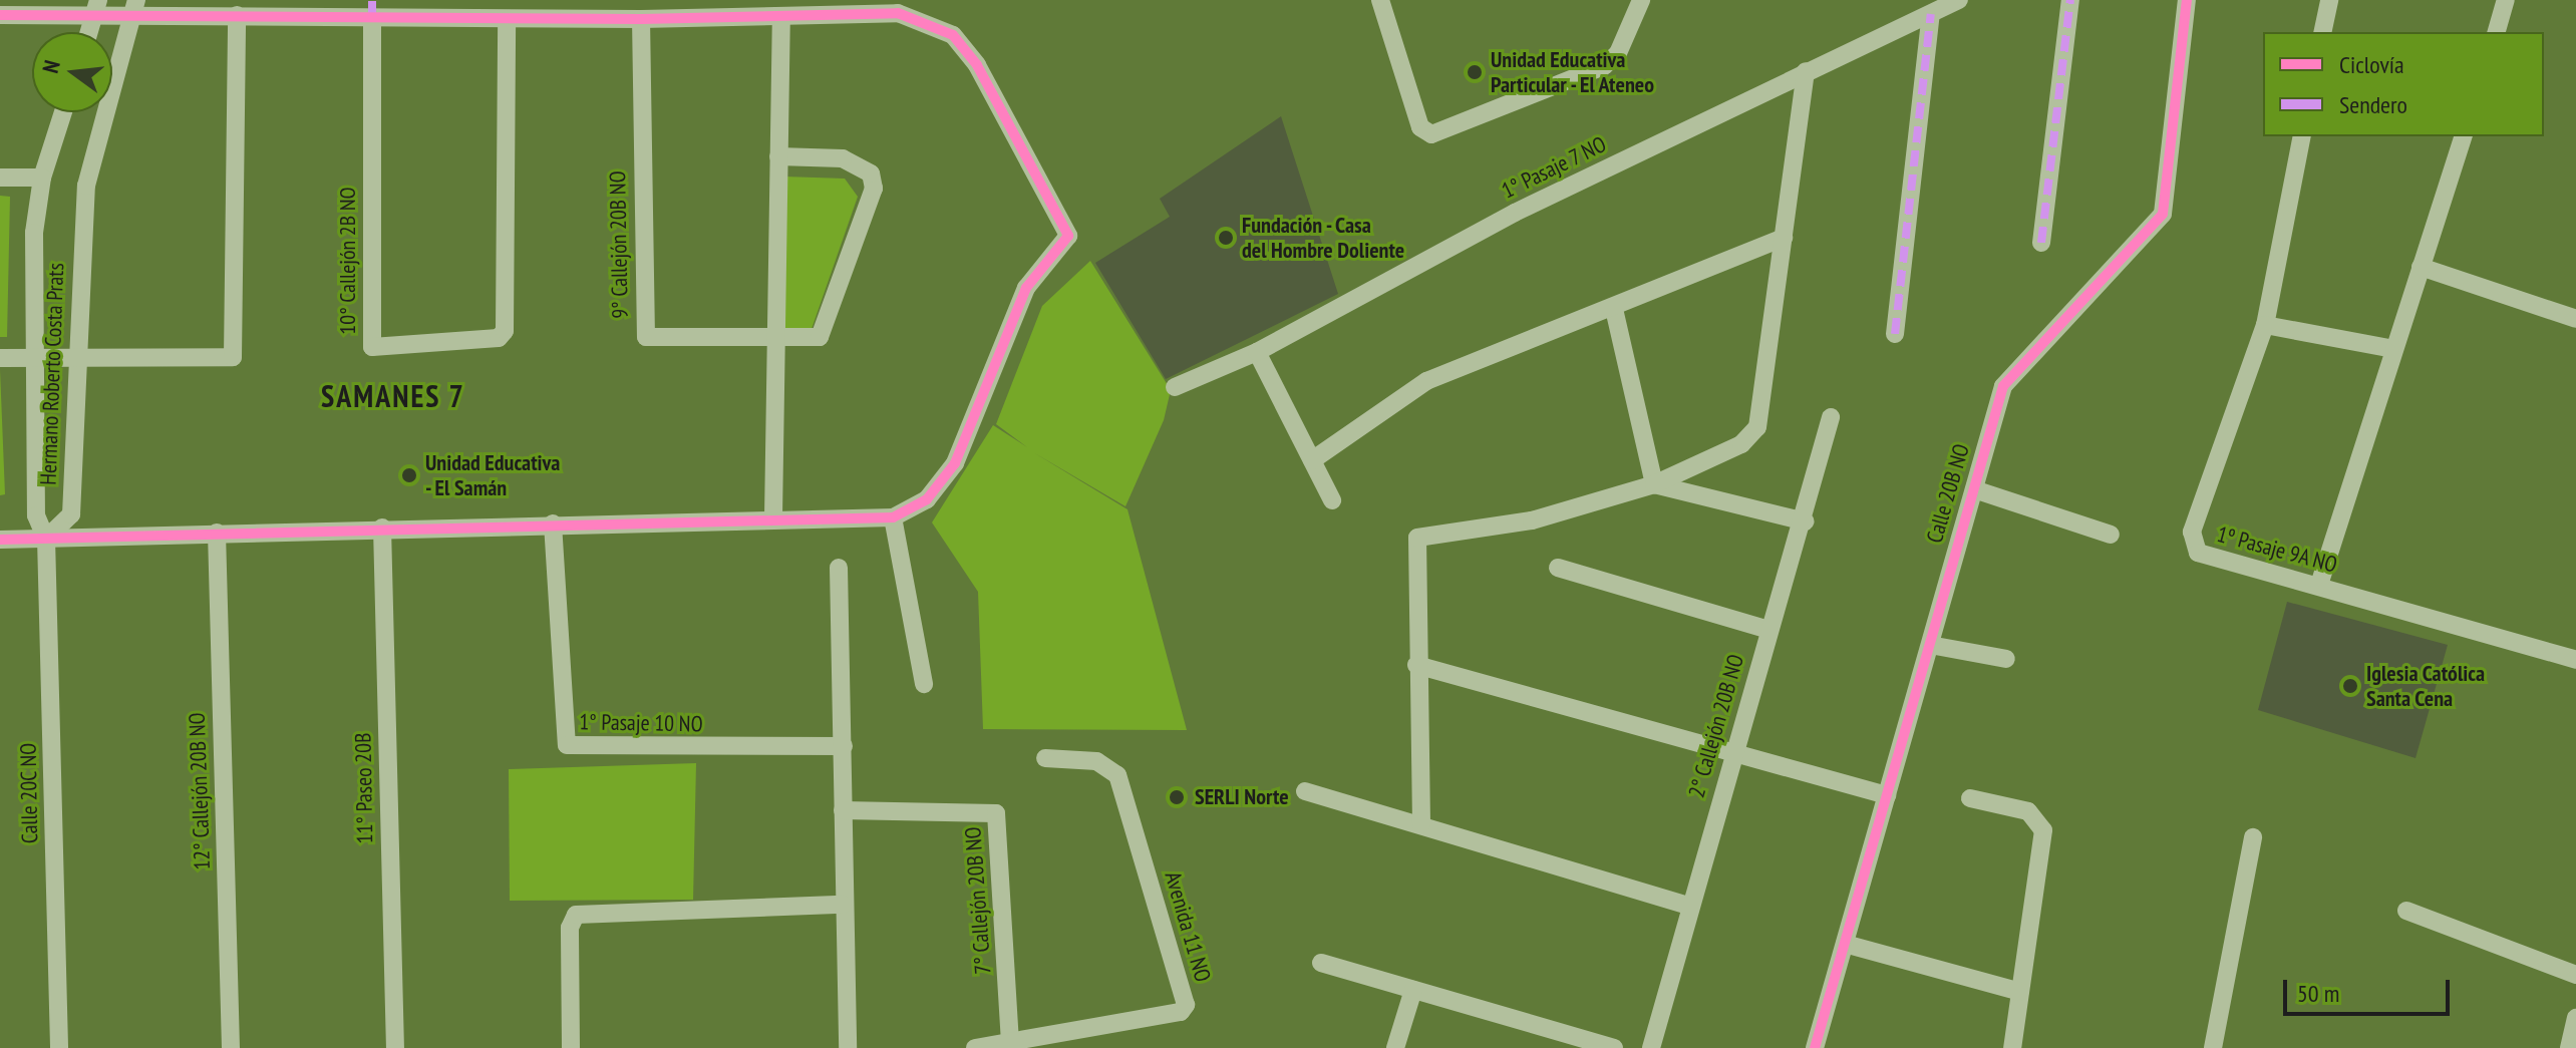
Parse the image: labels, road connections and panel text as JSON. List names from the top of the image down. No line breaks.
{"streets":{"street":["1° Pasaje 7 NO","9° Callejón 20B NO","10° Callejón 2B NO","Hermano Roberto Costa Prats","Calle 20B NO","1º Pasaje 9A NO","1° Pasaje 10 NO","2° Callejón 20B NO","11° Paseo 20B","12° Callejón 20B NO","Calle 20C NO","7° Callejón 20B NO","Avenida 11 NO"]},"crossings":[["Hermano Roberto Costa Prats","Calle 20C NO"],["7° Callejón 20B NO","Avenida 11 NO"]],"districts":["SAMANES 7"],"places":["Unidad Educativa Particular - El Ateneo","Fundación - Casa del Hombre Doliente","Unidad Educativa - El Samán","Iglesia Católica Santa Cena","SERLI Norte"],"legend":["Ciclovía","Sendero"],"scale_bar":"50 m","north":"left"}
